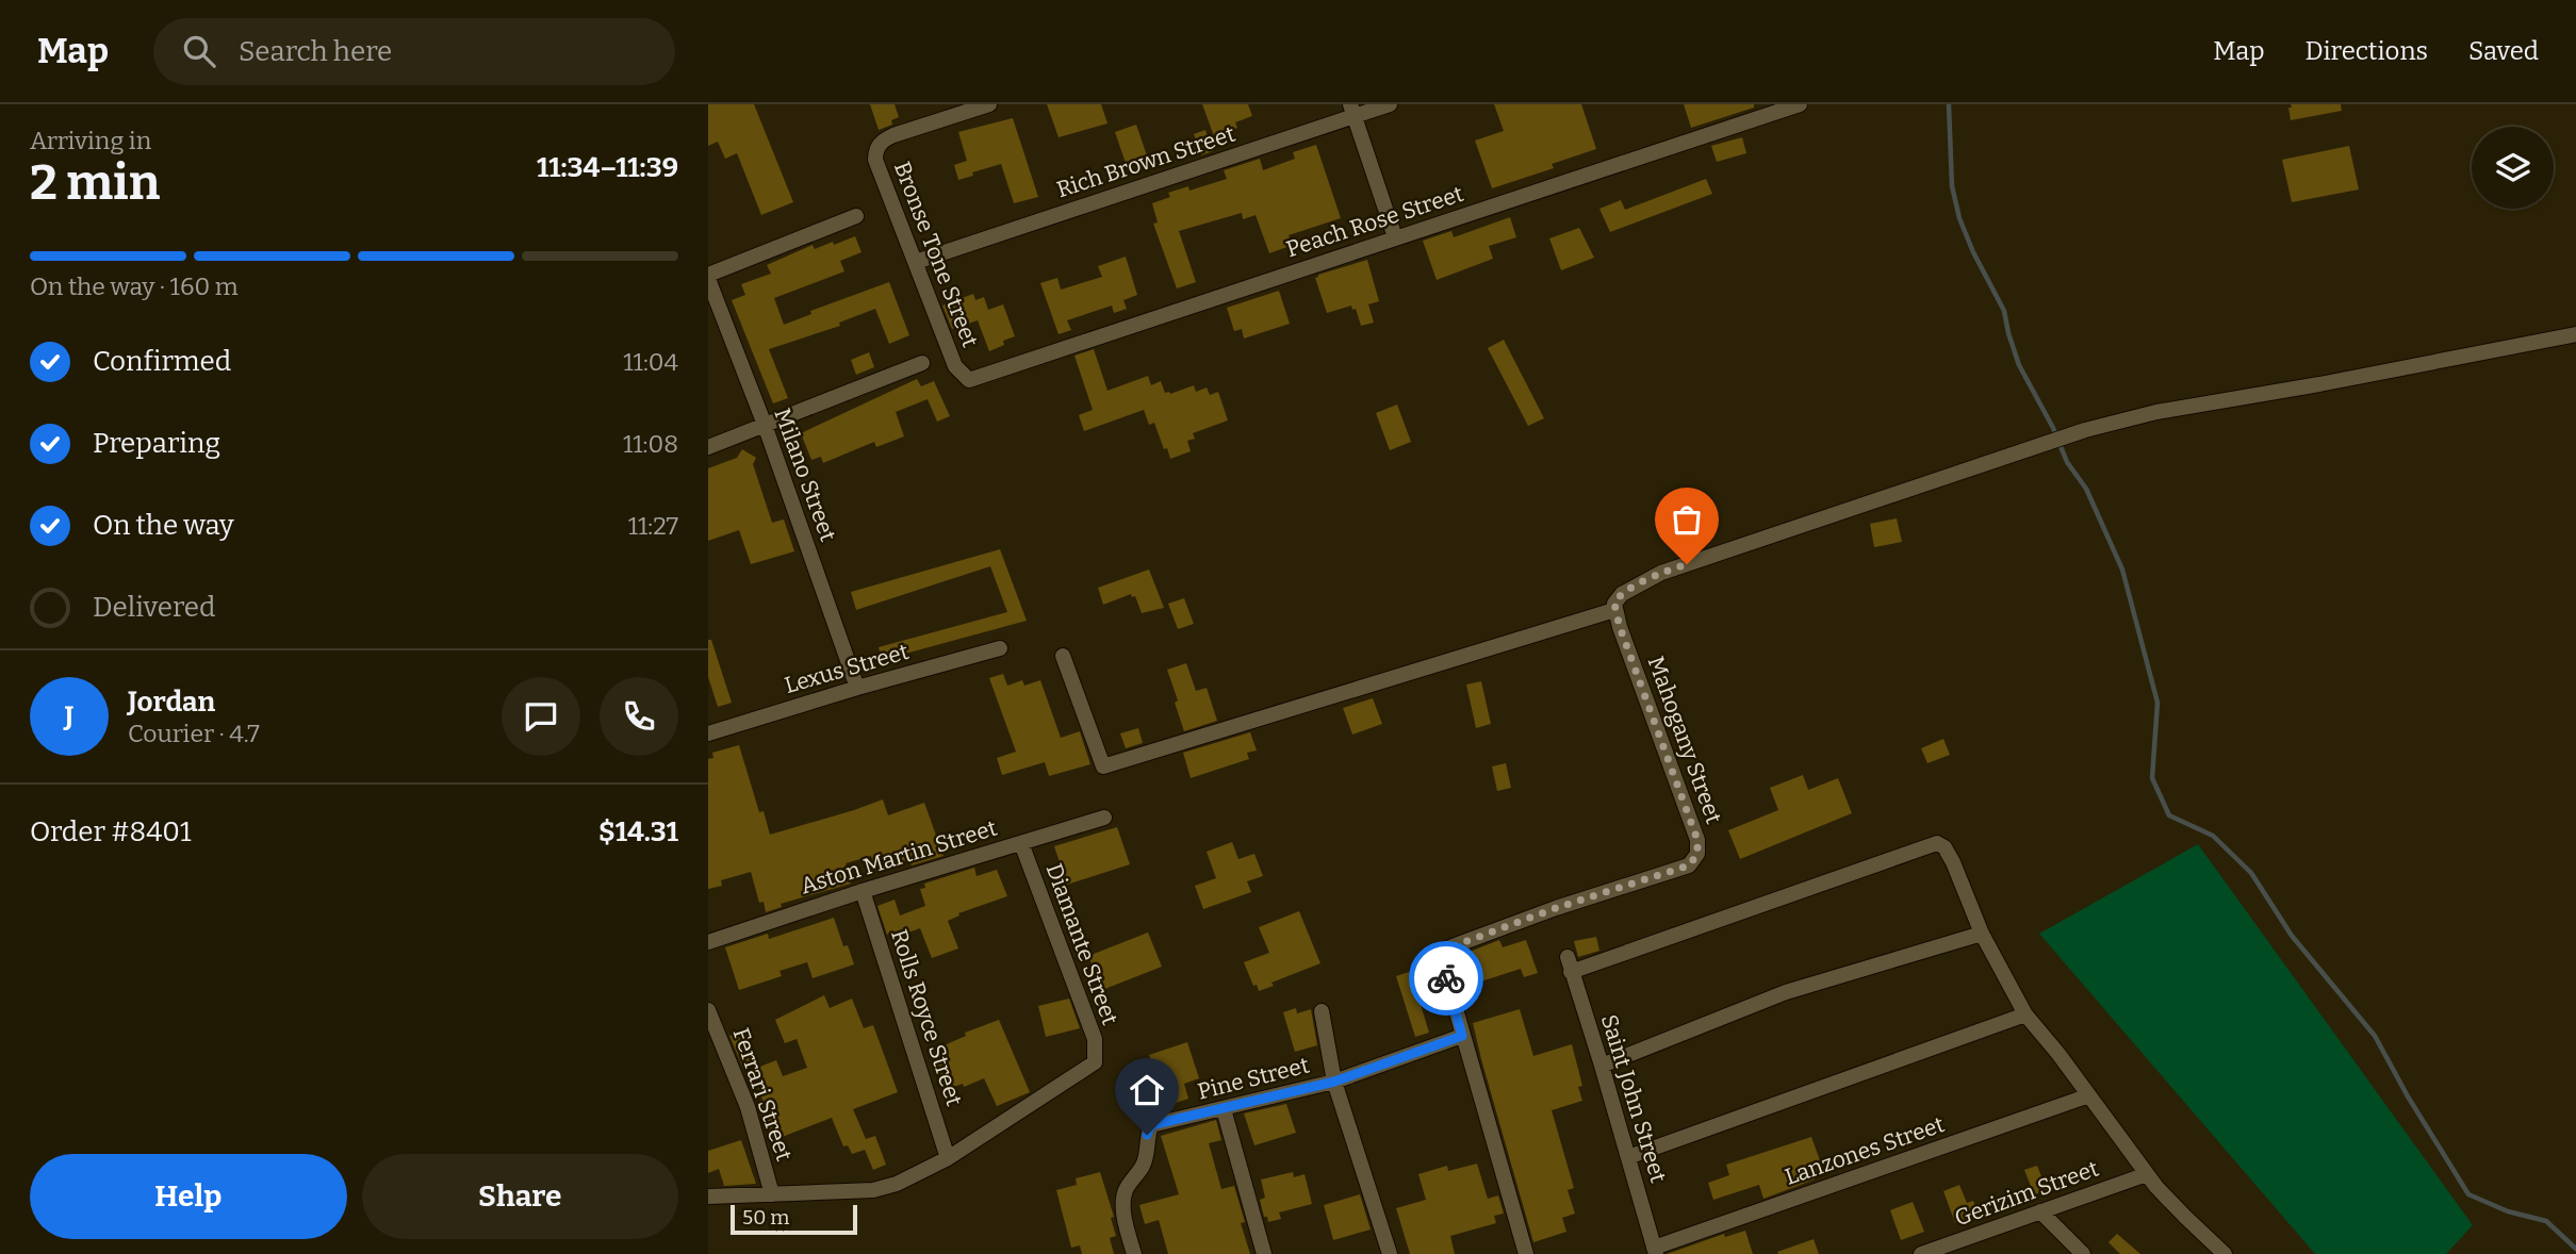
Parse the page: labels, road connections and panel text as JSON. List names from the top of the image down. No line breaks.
{"streets":{"street":["Rich Brown Street","Peach Rose Street","Bronse Tone Street","Milano Street","Lexus Street","Mahogany Street","Aston Martin Street","Diamante Street","Rolls Royce Street","Pine Street","Ferrari Street","Saint John Street","Lanzones Street","Gerizim Street"]},"crossings":[["Rich Brown Street","Bronse Tone Street"],["Peach Rose Street","Bronse Tone Street"],["Milano Street","Lexus Street"],["Mahogany Street","Pine Street"],["Aston Martin Street","Diamante Street"],["Aston Martin Street","Rolls Royce Street"],["Diamante Street","Rolls Royce Street"],["Saint John Street","Lanzones Street"]],"scale_bar":"50 m","page":{"header":"Map","search":"Search here","nav":["Map","Directions","Saved"],"heading":["2 min","Arriving in","11:34–11:39"],"panel":["Jordan","Courier · 4.7","Order #8401","$14.31"],"bar":"On the way · 160 m","list":[["Confirmed","11:04"],["Preparing","11:08"],["On the way","11:27"],"Delivered"],"round":"J","buttons":["Help","Share"],"scale":"50 m"}}
